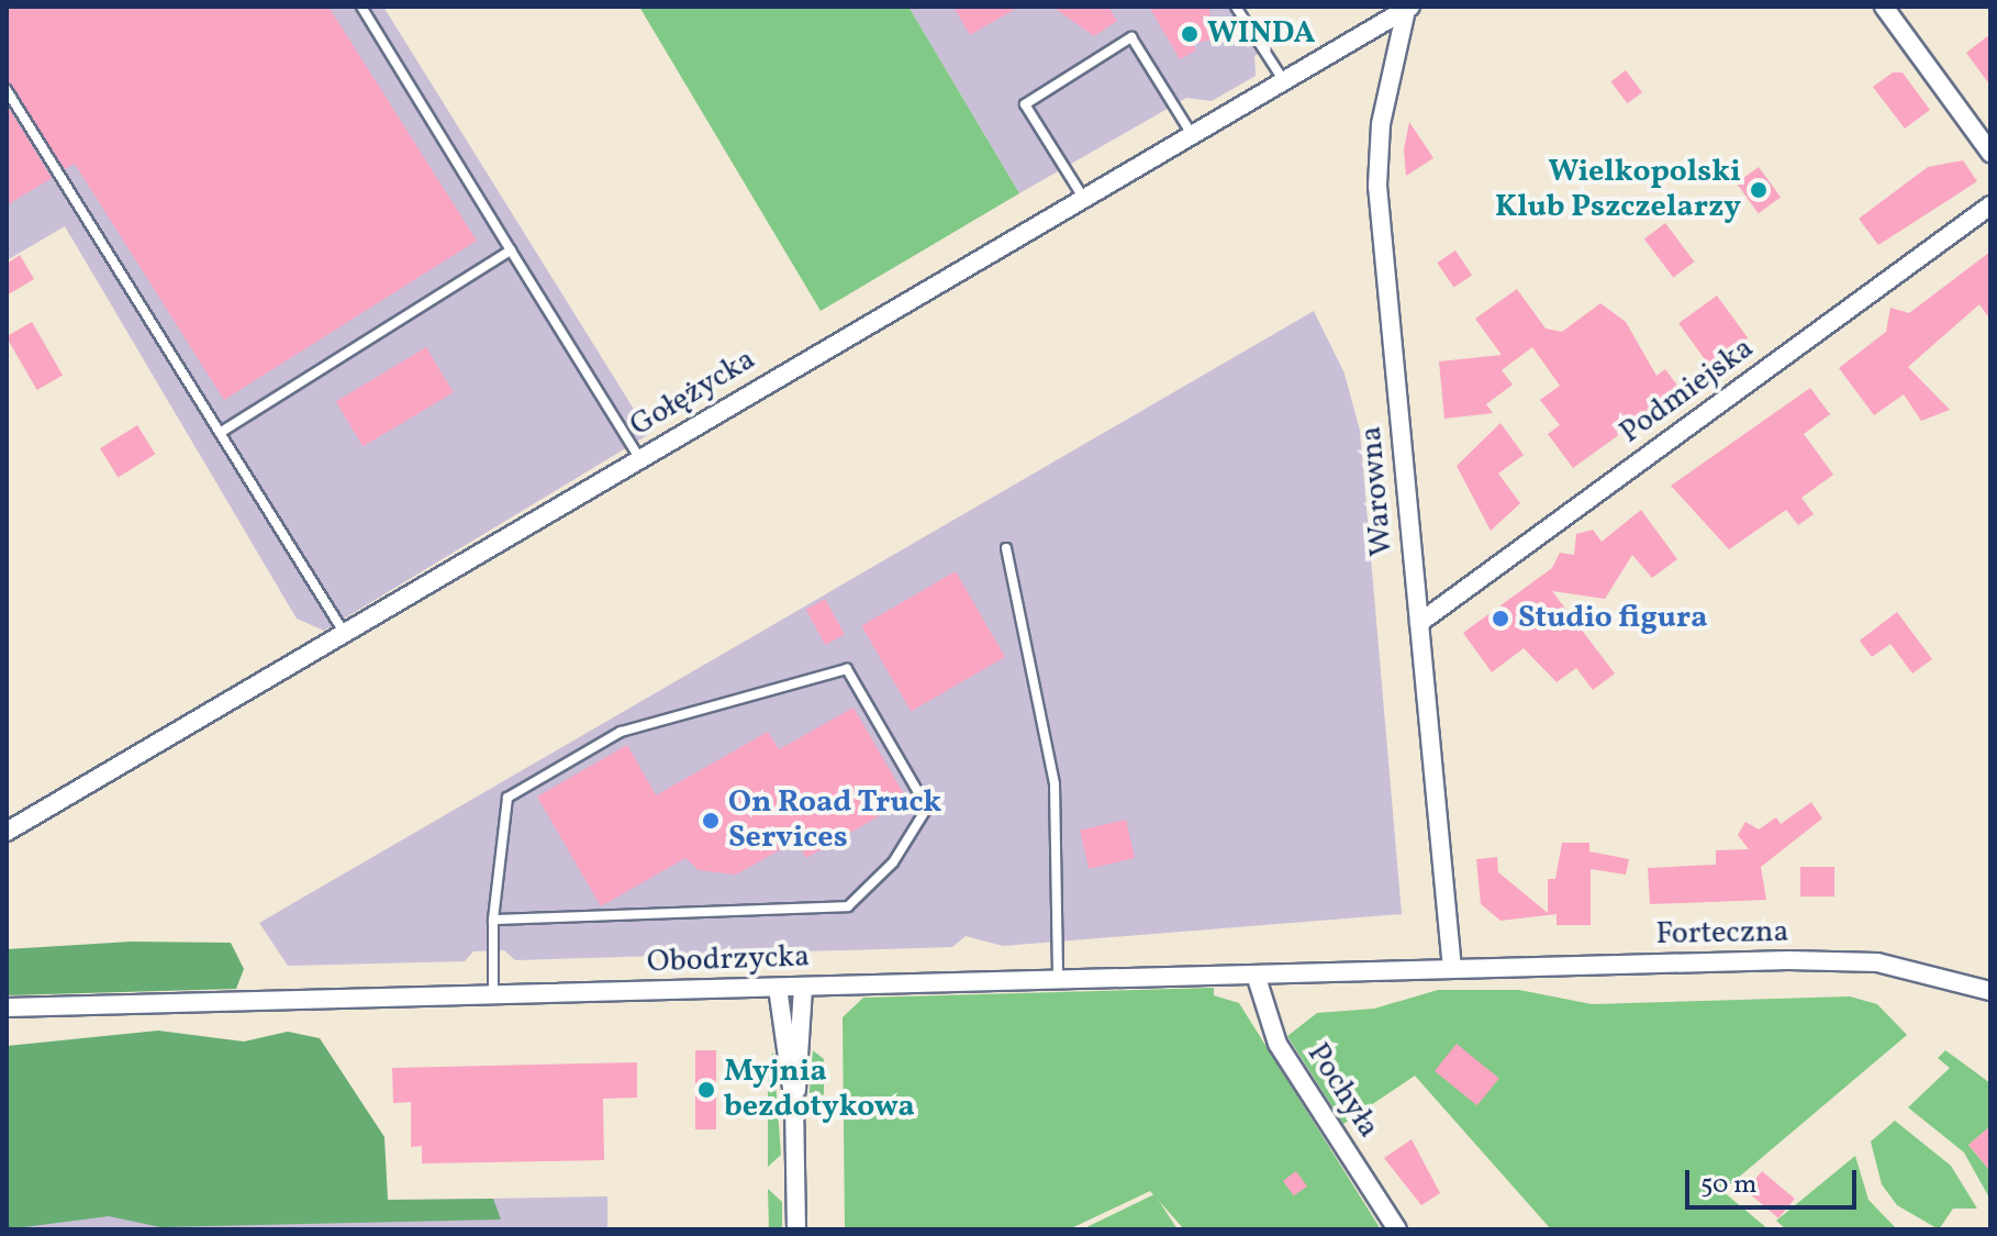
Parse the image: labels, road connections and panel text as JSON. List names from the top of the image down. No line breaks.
{"streets":{"street":["Podmiejska","Gołężycka","Warowna","Forteczna","Obodrzycka","Pochyła"]},"crossings":[["Podmiejska","Warowna"],["Gołężycka","Warowna"],["Warowna","Forteczna"],["Warowna","Obodrzycka"],["Forteczna","Obodrzycka"],["Obodrzycka","Pochyła"]],"places":["WINDA","Wielkopolski Klub Pszczelarzy","Studio figura","On Road Truck Services","Myjnia bezdotykowa"],"scale_bar":"50 m"}
